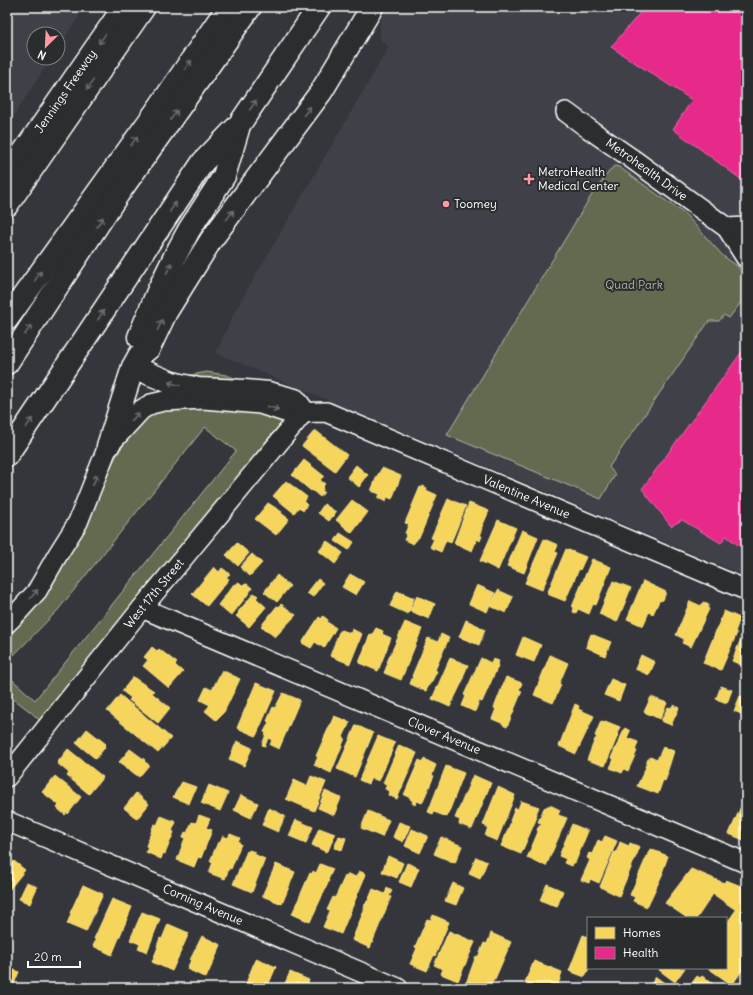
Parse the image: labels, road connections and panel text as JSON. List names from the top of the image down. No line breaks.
{"streets":{"highway":["Jennings Freeway"],"street":["Metrohealth Drive","Valentine Avenue","West 17th Street","Clover Avenue","Corning Avenue"]},"crossings":[["Valentine Avenue","West 17th Street"],["West 17th Street","Clover Avenue"]],"parks":["Quad Park"],"places":{"health":["MetroHealth Medical Center"],"other":["Toomey"]},"legend":["Homes","Health"],"scale_bar":"20 m","north":"bottom left"}
